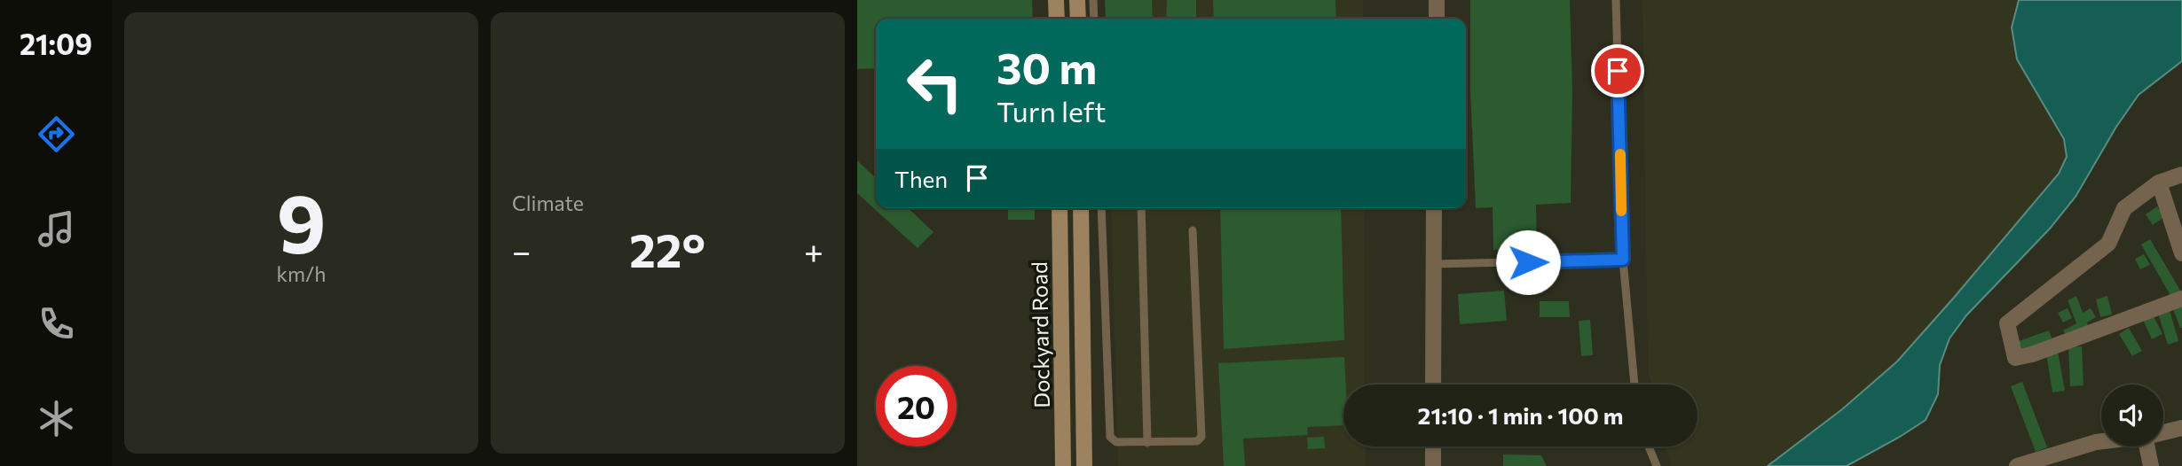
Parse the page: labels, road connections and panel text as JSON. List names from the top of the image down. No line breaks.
{"streets":{"street":["Dockyard Road"]},"page":{"tabs":"21:09","tile":[["9","km/h"],"Climate"],"turn":["30 m","Turn left"],"then":"Then","heat":["−","22°","+"],"limit":"20","trip":"21:10 · 1 min · 100 m"}}
